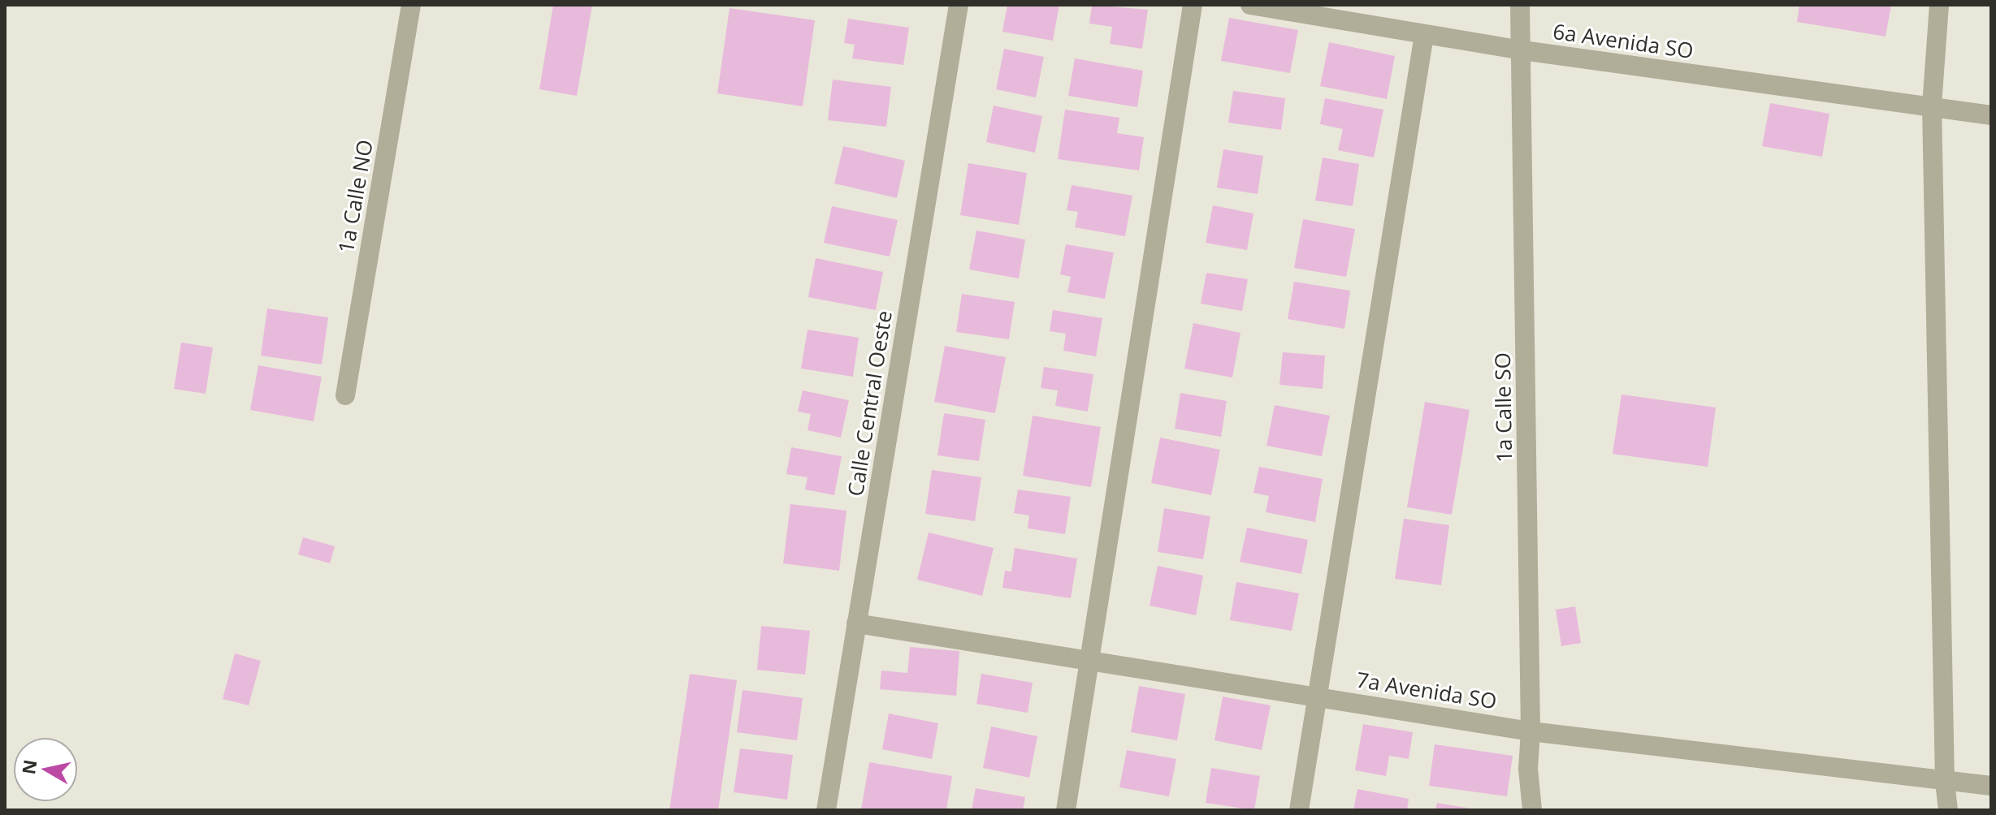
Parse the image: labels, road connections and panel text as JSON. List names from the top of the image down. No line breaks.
{"streets":{"street":["6a Avenida SO","1a Calle NO","Calle Central Oeste","1a Calle SO","7a Avenida SO"]},"crossings":[["6a Avenida SO","1a Calle SO"],["Calle Central Oeste","7a Avenida SO"],["1a Calle SO","7a Avenida SO"]],"north":"left"}
